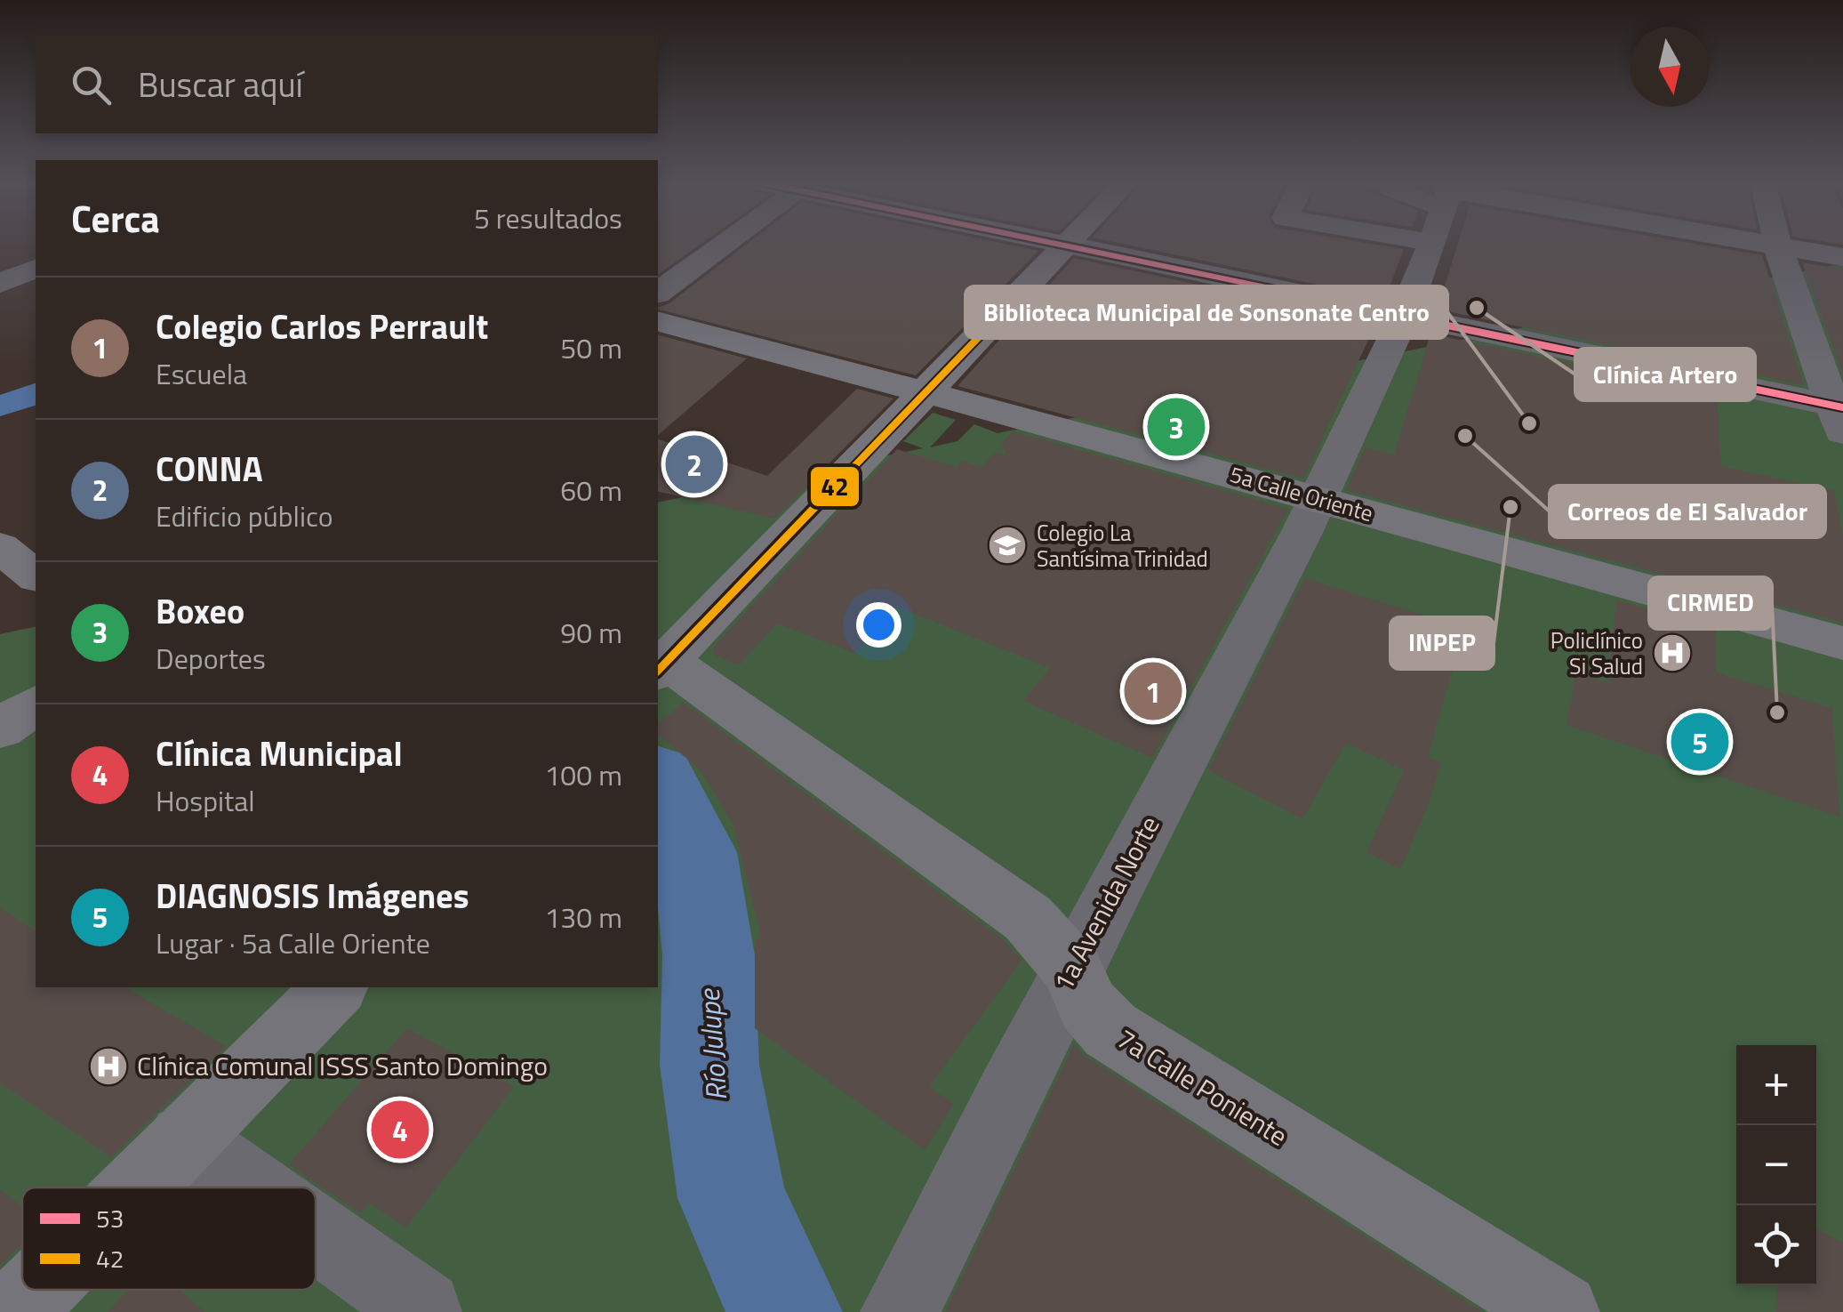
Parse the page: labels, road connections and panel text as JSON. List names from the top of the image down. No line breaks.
{"streets":{"main road":["5a Calle Oriente","7a Calle Poniente"],"street":["1a Avenida Norte"]},"crossings":[["5a Calle Oriente","1a Avenida Norte"],["1a Avenida Norte","7a Calle Poniente"]],"water":["Río Julupe"],"places":{"other":["Clínica Artero","Biblioteca Municipal de Sonsonate Centro","Correos de El Salvador","INPEP","CIRMED"],"school or university":["Colegio La Santísima Trinidad"],"hospital":["Policlínico Si Salud","Clínica Comunal ISSS Santo Domingo"]},"lines":["transit line 53","transit line 42"],"legend":["53","42"],"north":"bottom","page":{"search":"Buscar aquí","heading":["Cerca","5 resultados"],"list":[{"mark":"1","name":"Colegio Carlos Perrault","note":"Escuela","value":"50 m"},{"mark":"2","name":"CONNA","note":"Edificio público","value":"60 m"},{"mark":"3","name":"Boxeo","note":"Deportes","value":"90 m"},{"mark":"4","name":"Clínica Municipal","note":"Hospital","value":"100 m"},{"mark":"5","name":"DIAGNOSIS Imágenes","note":"Lugar · 5a Calle Oriente","value":"130 m"}],"pins":["3","2","1","5","4"],"map_buttons":["+","−"]}}
